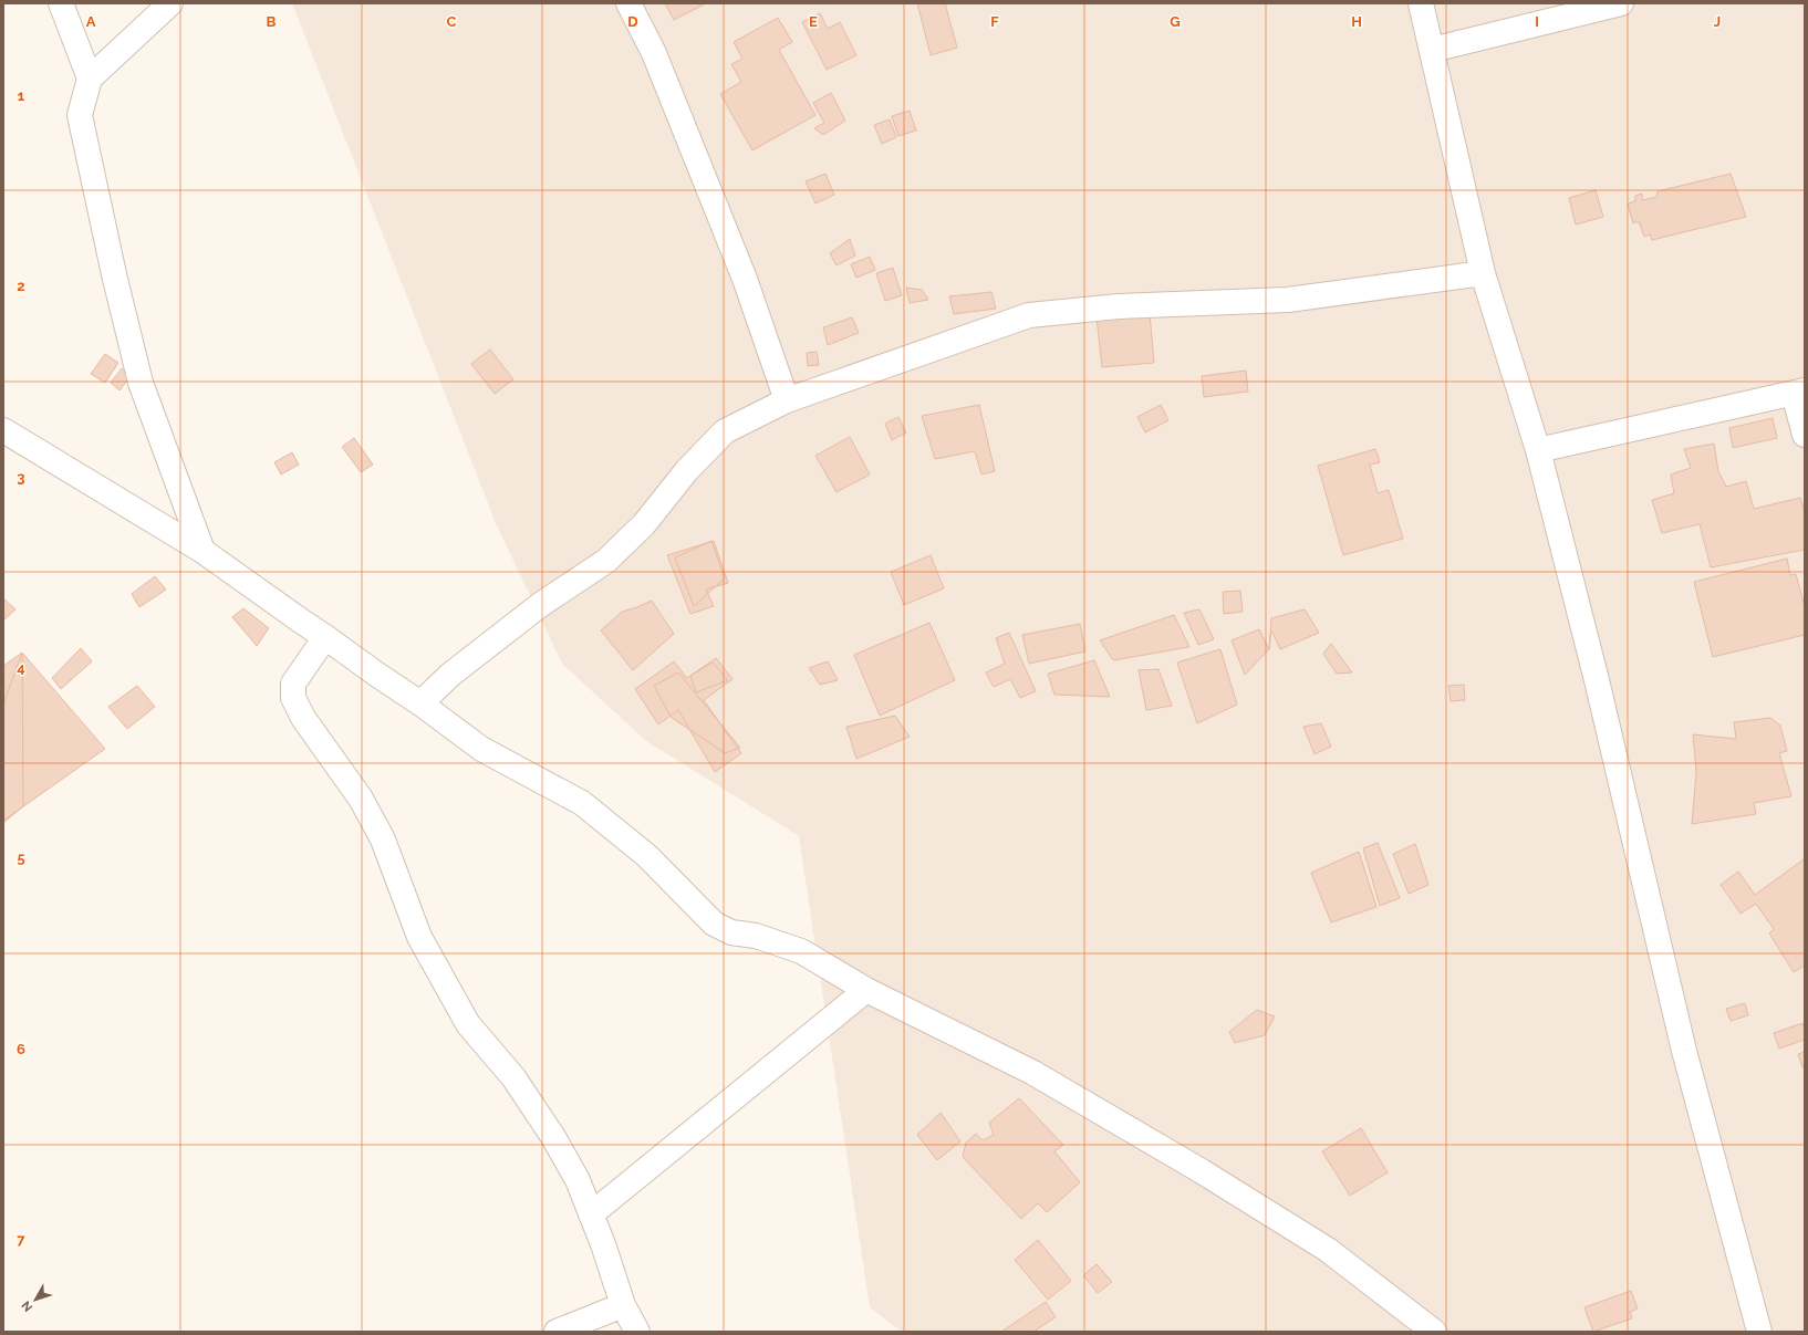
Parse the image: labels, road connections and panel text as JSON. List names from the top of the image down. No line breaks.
{"north":"bottom left","grid":{"columns":["A","B","C","D","E","F","G","H","I","J"],"rows":["1","2","3","4","5","6","7"]}}
